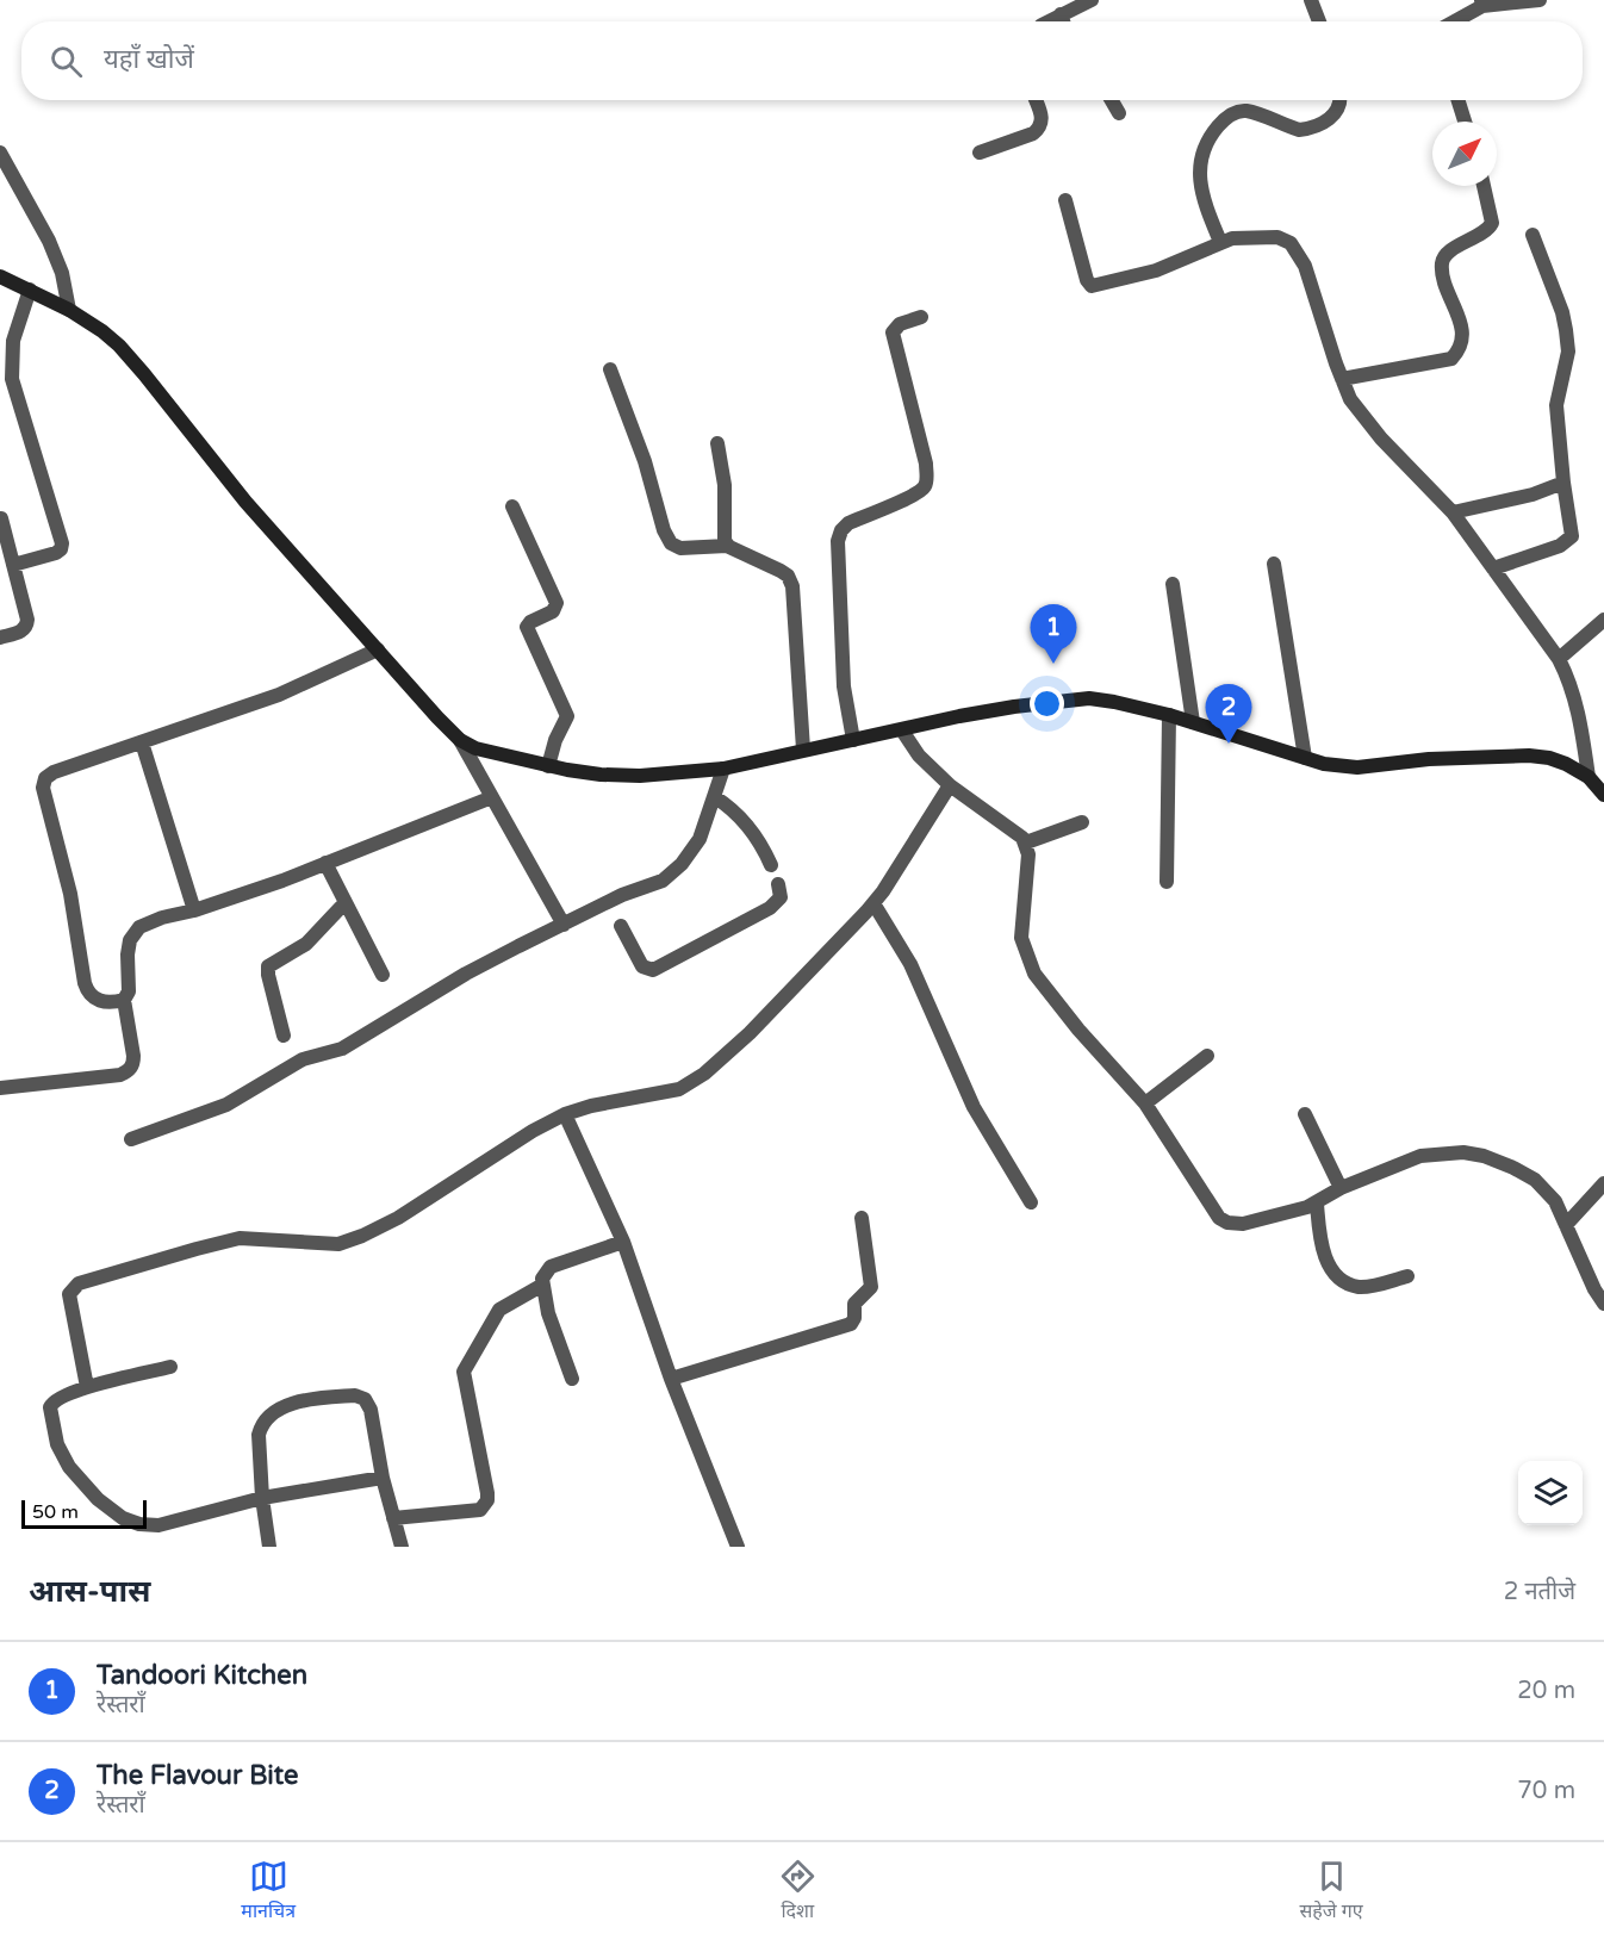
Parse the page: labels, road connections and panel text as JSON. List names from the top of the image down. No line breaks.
{"scale_bar":"50 m","north":"top right","page":{"search":"यहाँ खोजें","pins":["1","2"],"scale":"50 m","heading":["आस-पास","2 नतीजे"],"list":[{"mark":"1","name":"Tandoori Kitchen","note":"रेस्तराँ","value":"20 m"},{"mark":"2","name":"The Flavour Bite","note":"रेस्तराँ","value":"70 m"}],"nav":["मानचित्र","दिशा","सहेजे गए"]}}
